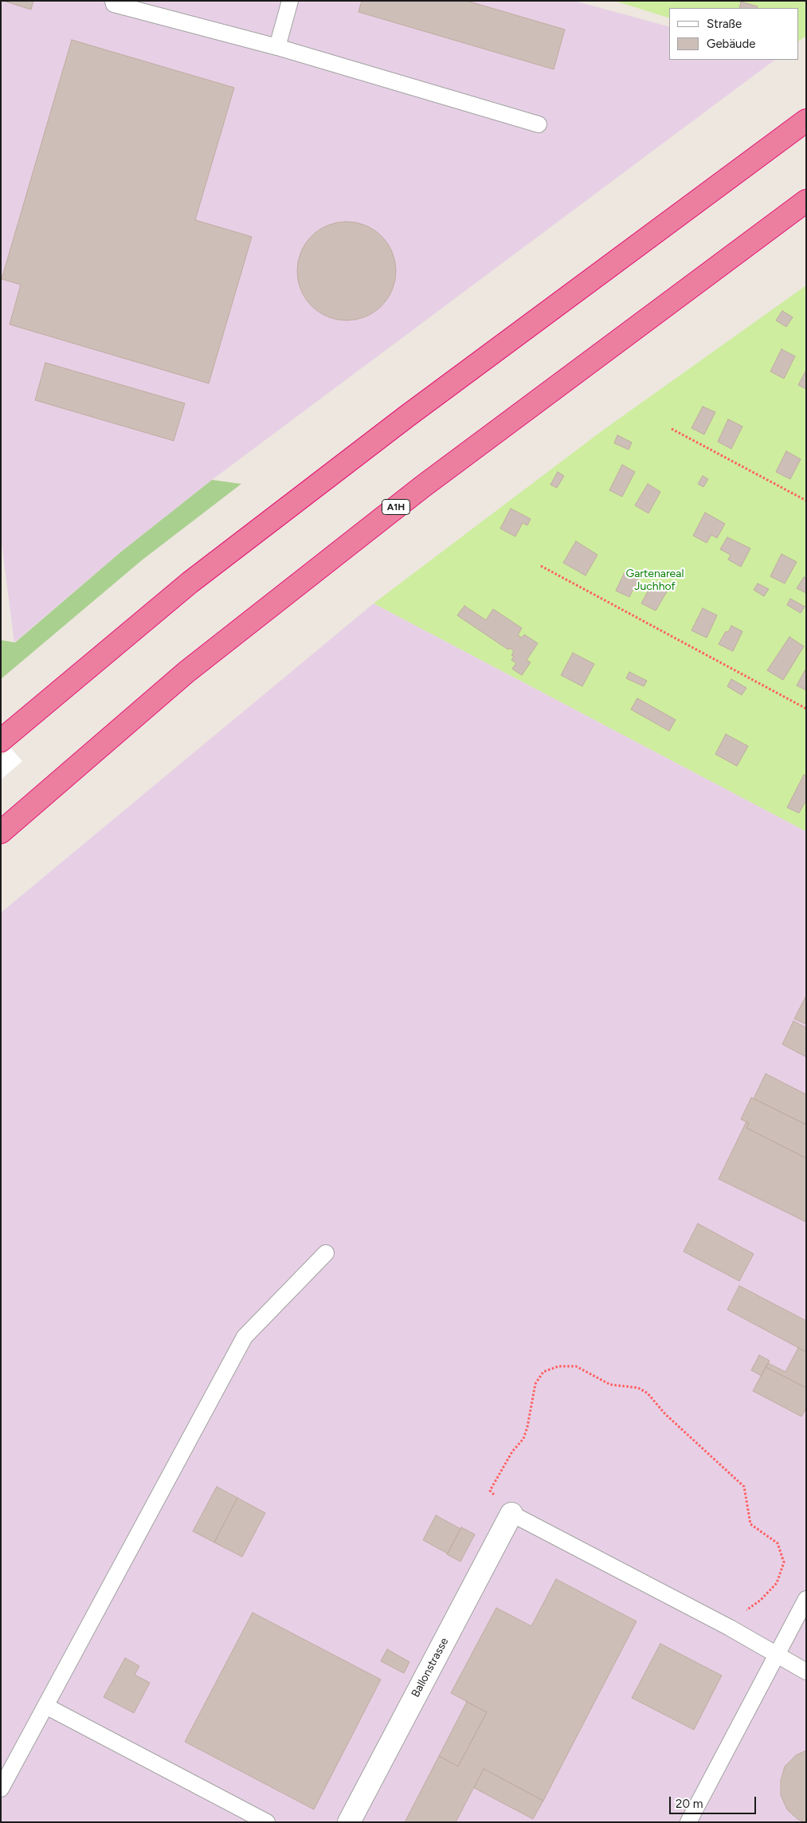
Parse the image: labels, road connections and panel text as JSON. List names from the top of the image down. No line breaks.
{"streets":{"highway":["A1H"],"street":["Ballonstrasse"]},"parks":["Gartenareal Juchhof"],"legend":["Straße","Gebäude"],"scale_bar":"20 m"}
